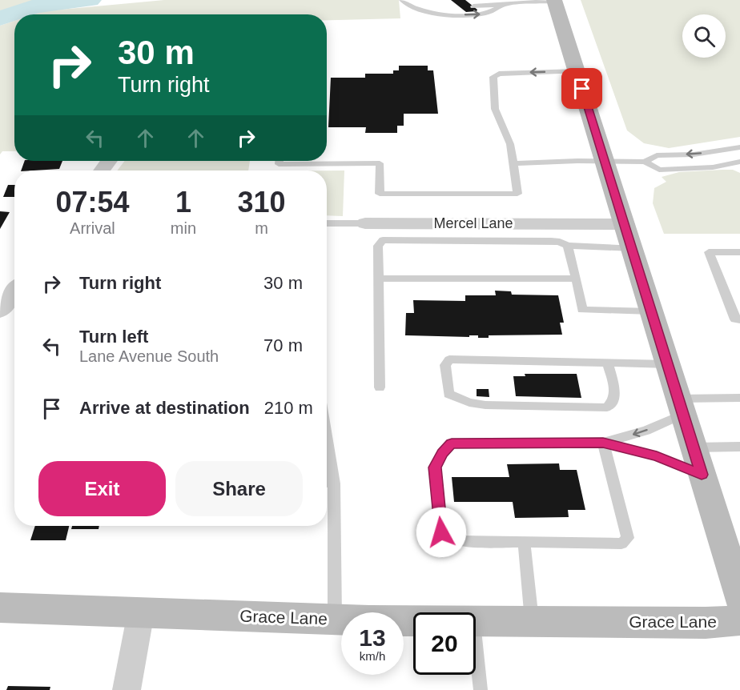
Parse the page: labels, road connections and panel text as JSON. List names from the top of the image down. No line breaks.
{"streets":{"main road":["Grace Lane"],"street":["Mercel Lane"]},"page":{"turn":["30 m","Turn right"],"eta":["07:54","Arrival","1","min","310","m"],"list":[{"name":"Turn right","value":"30 m"},{"name":"Turn left","note":"Lane Avenue South","value":"70 m"},{"name":"Arrive at destination","value":"210 m"}],"buttons":["Exit","Share"],"speed":"13 km/h","limit":"20"}}
